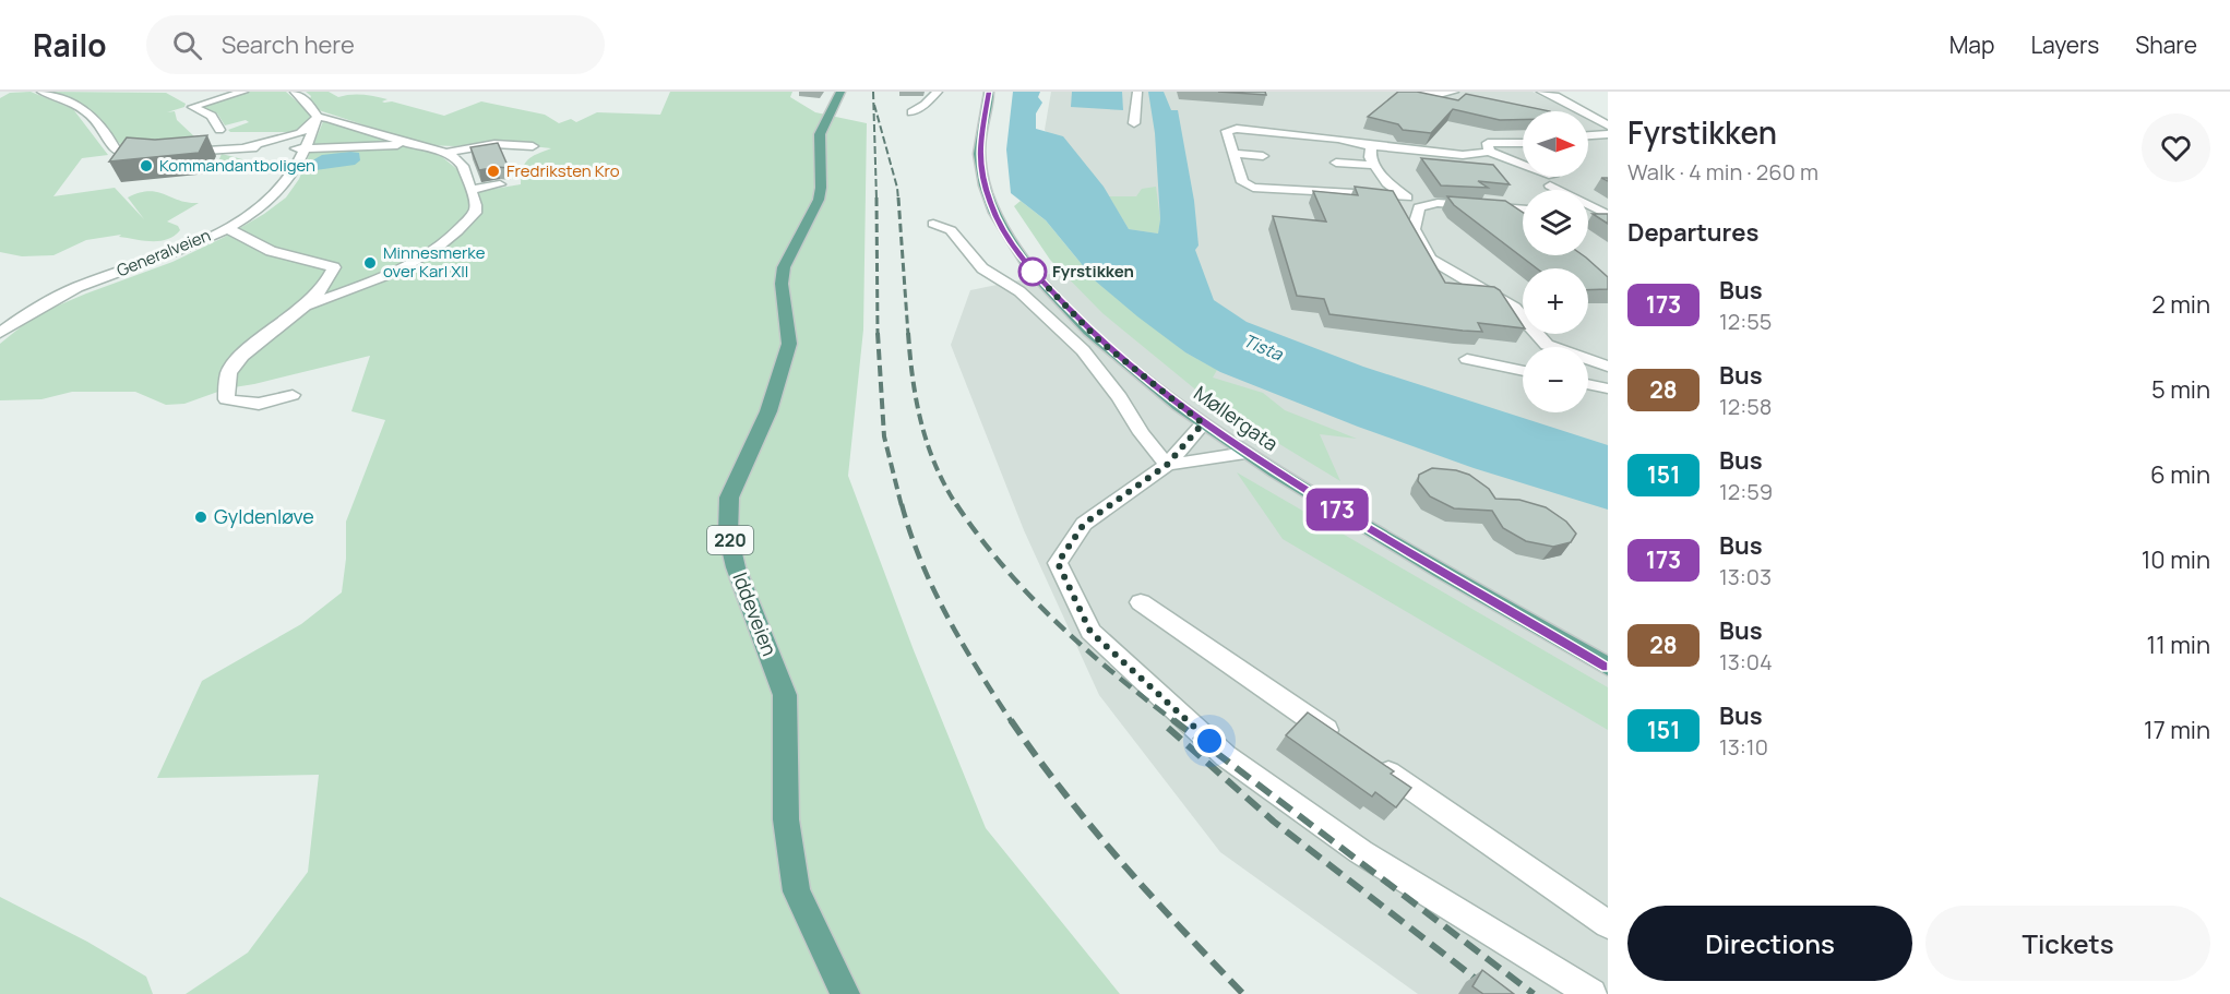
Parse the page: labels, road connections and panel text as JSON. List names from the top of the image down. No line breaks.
{"streets":{"main road":["Møllergata","220","Iddeveien"],"street":["Generalveien"]},"water":["Tista"],"places":["Kommandantboligen","Fredriksten Kro","Minnesmerke over Karl XII","Fyrstikken","Gyldenløve"],"lines":["bus line 173"],"north":"right","page":{"header":"Railo","search":"Search here","nav":["Map","Layers","Share"],"on_map":"173","heading":[["Fyrstikken","Walk · 4 min · 260 m"],"Departures"],"map_buttons":["+","−"],"list":[{"mark":"173","name":"Bus","note":"12:55","value":"2 min"},{"mark":"28","name":"Bus","note":"12:58","value":"5 min"},{"mark":"151","name":"Bus","note":"12:59","value":"6 min"},{"mark":"173","name":"Bus","note":"13:03","value":"10 min"},{"mark":"28","name":"Bus","note":"13:04","value":"11 min"},{"mark":"151","name":"Bus","note":"13:10","value":"17 min"}],"buttons":["Directions","Tickets"]}}
